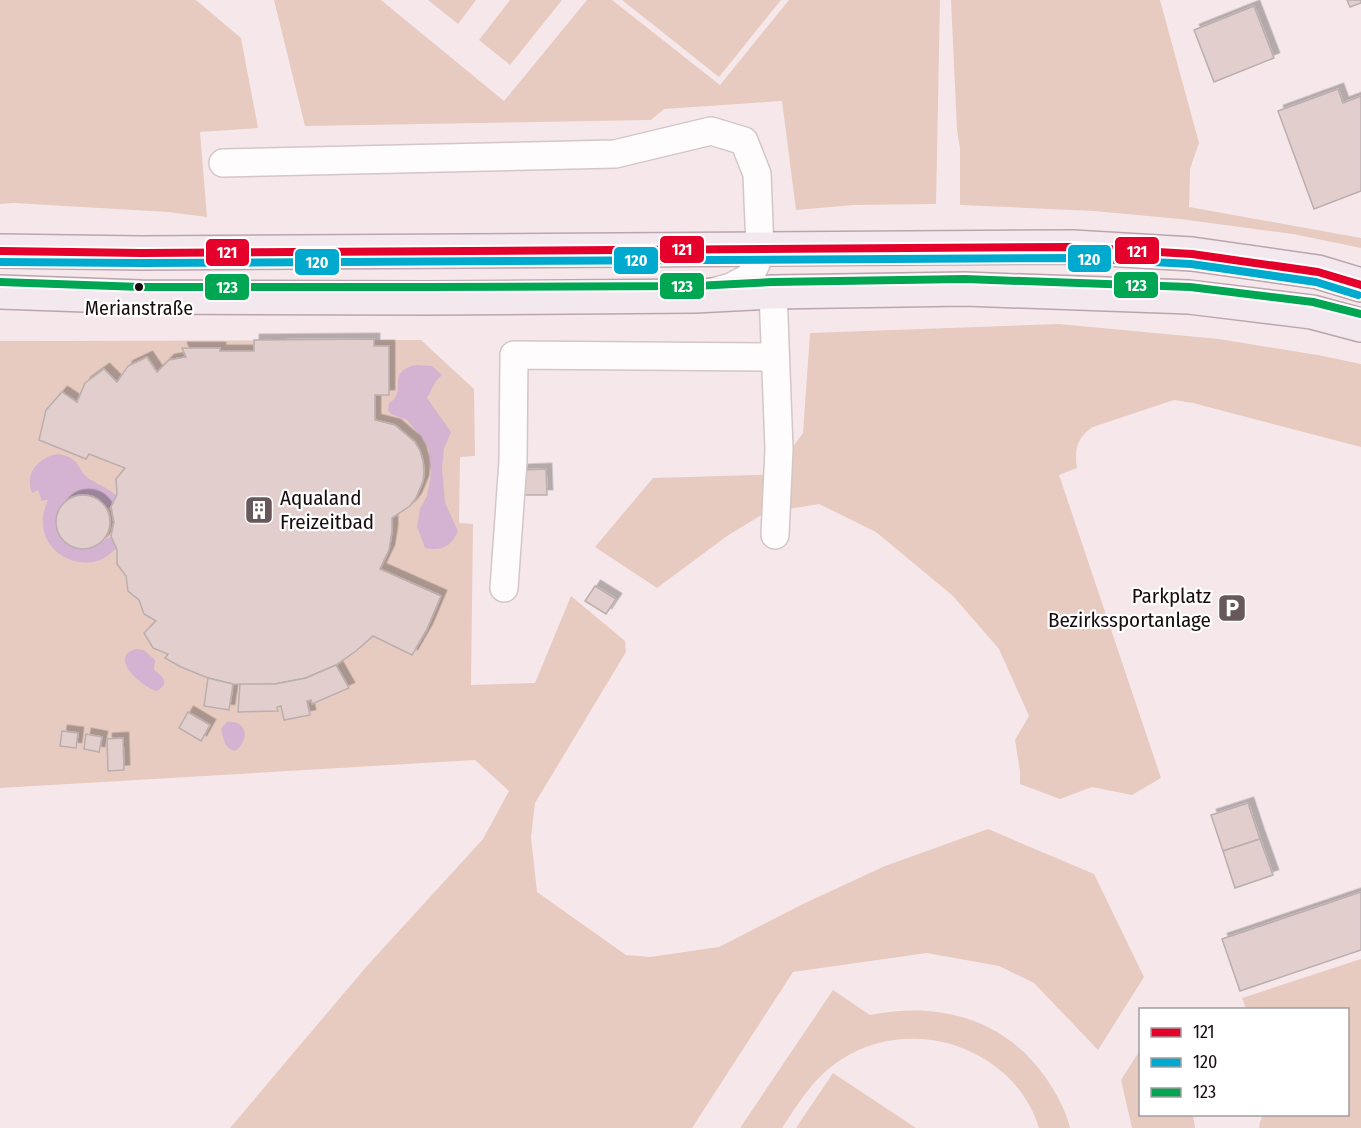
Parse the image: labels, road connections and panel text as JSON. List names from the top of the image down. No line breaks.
{"places":{"other":["Merianstraße"],"building":["Aqualand Freizeitbad"],"parking":["Parkplatz Bezirkssportanlage"]},"lines":["transit line 121","transit line 120","transit line 123"],"legend":["121","120","123"]}
